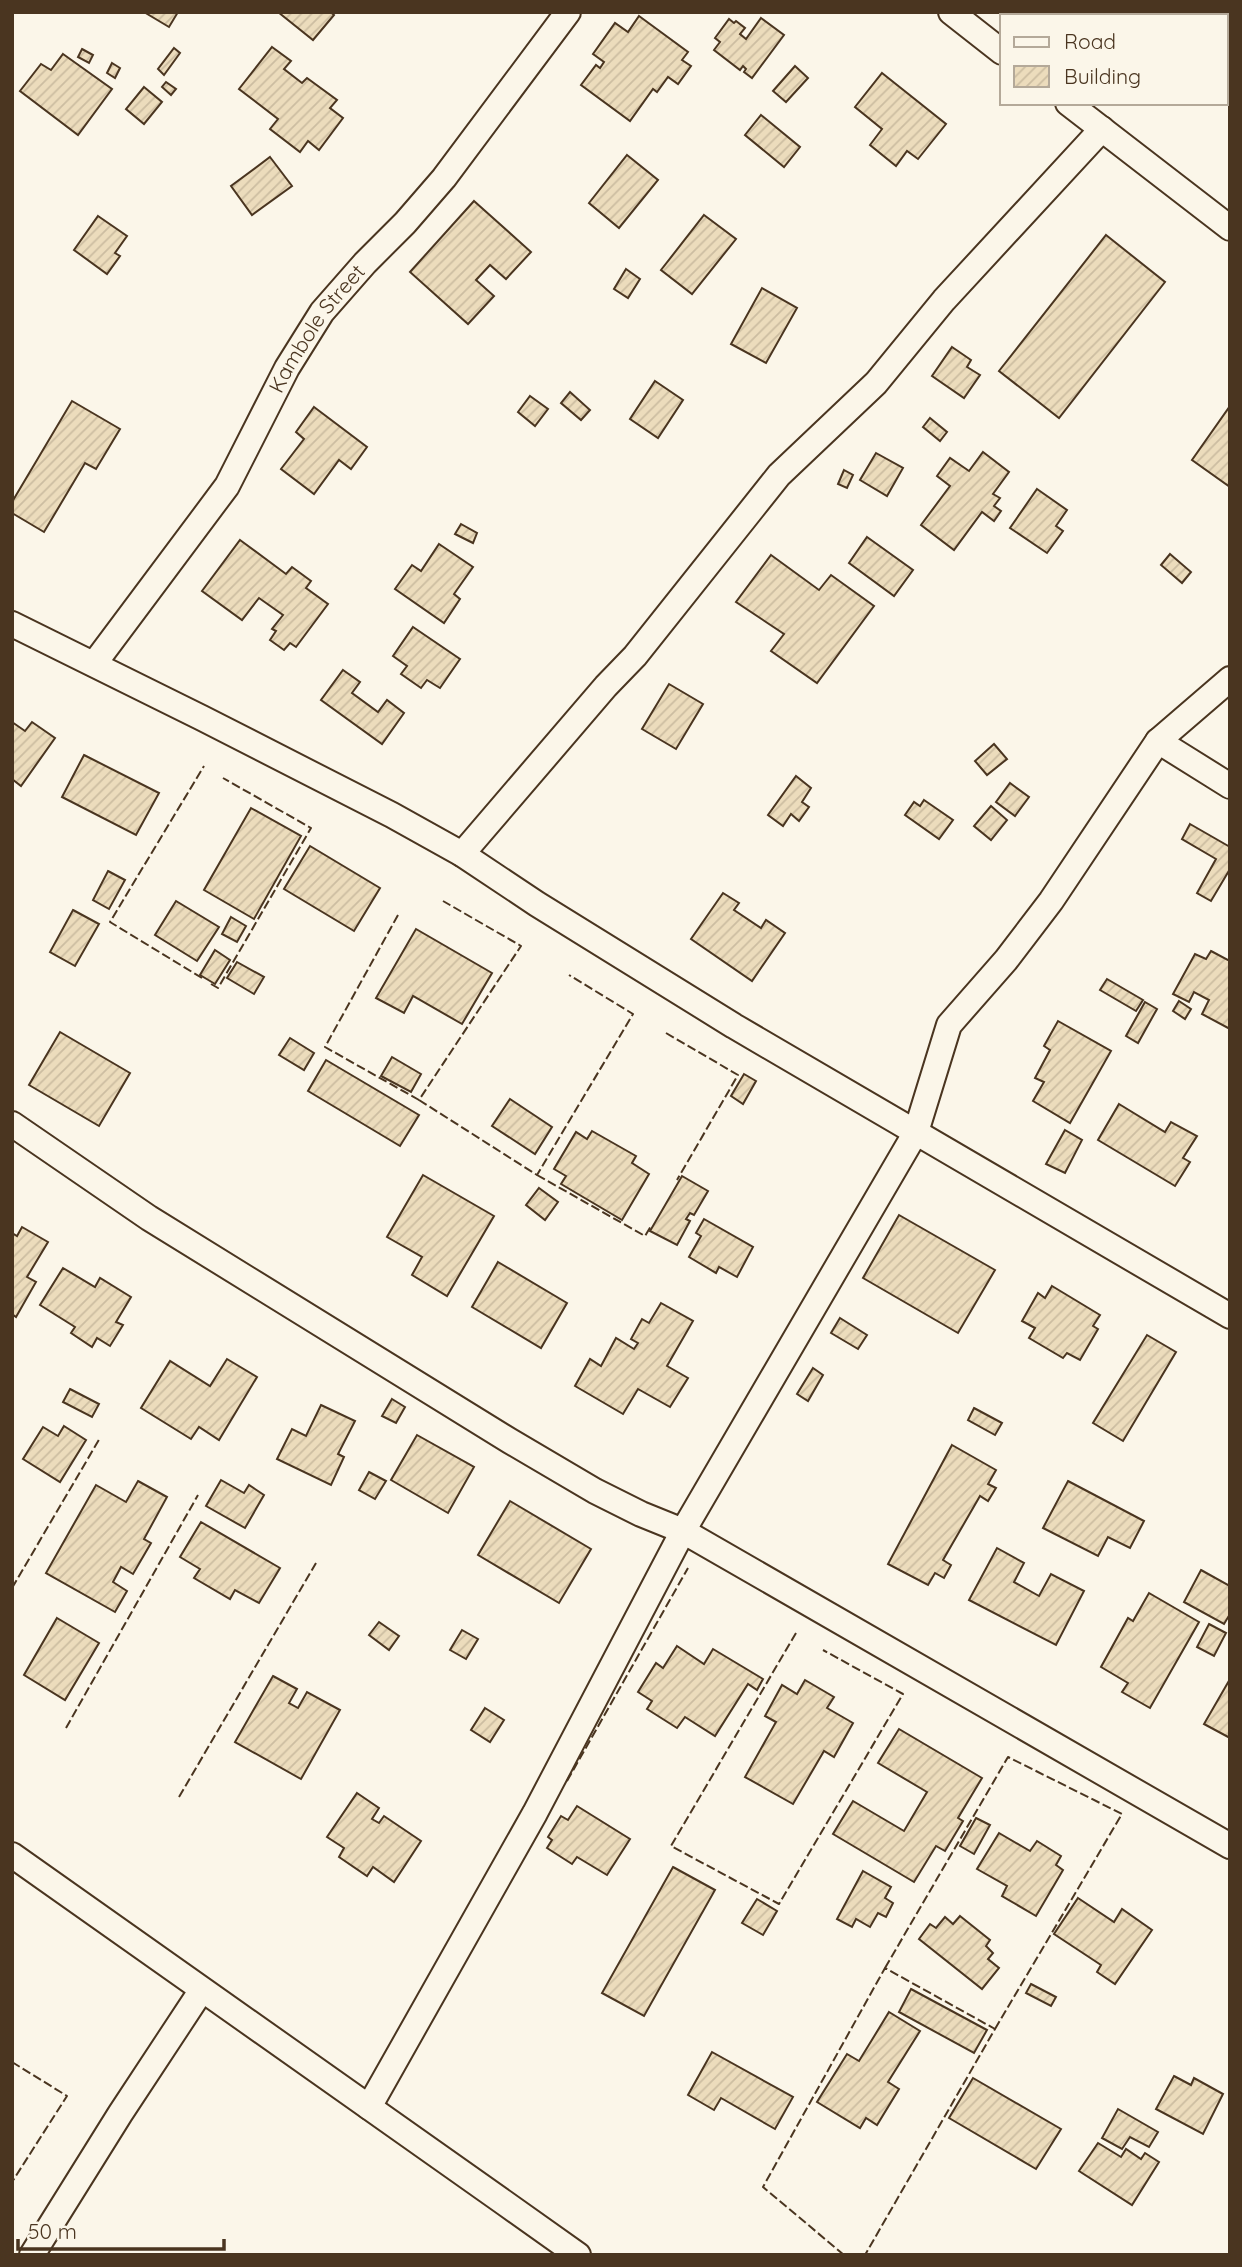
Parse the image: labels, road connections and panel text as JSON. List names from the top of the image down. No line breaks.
{"streets":{"street":["Kambole Street"]},"legend":["Road","Building"],"scale_bar":"50 m"}
